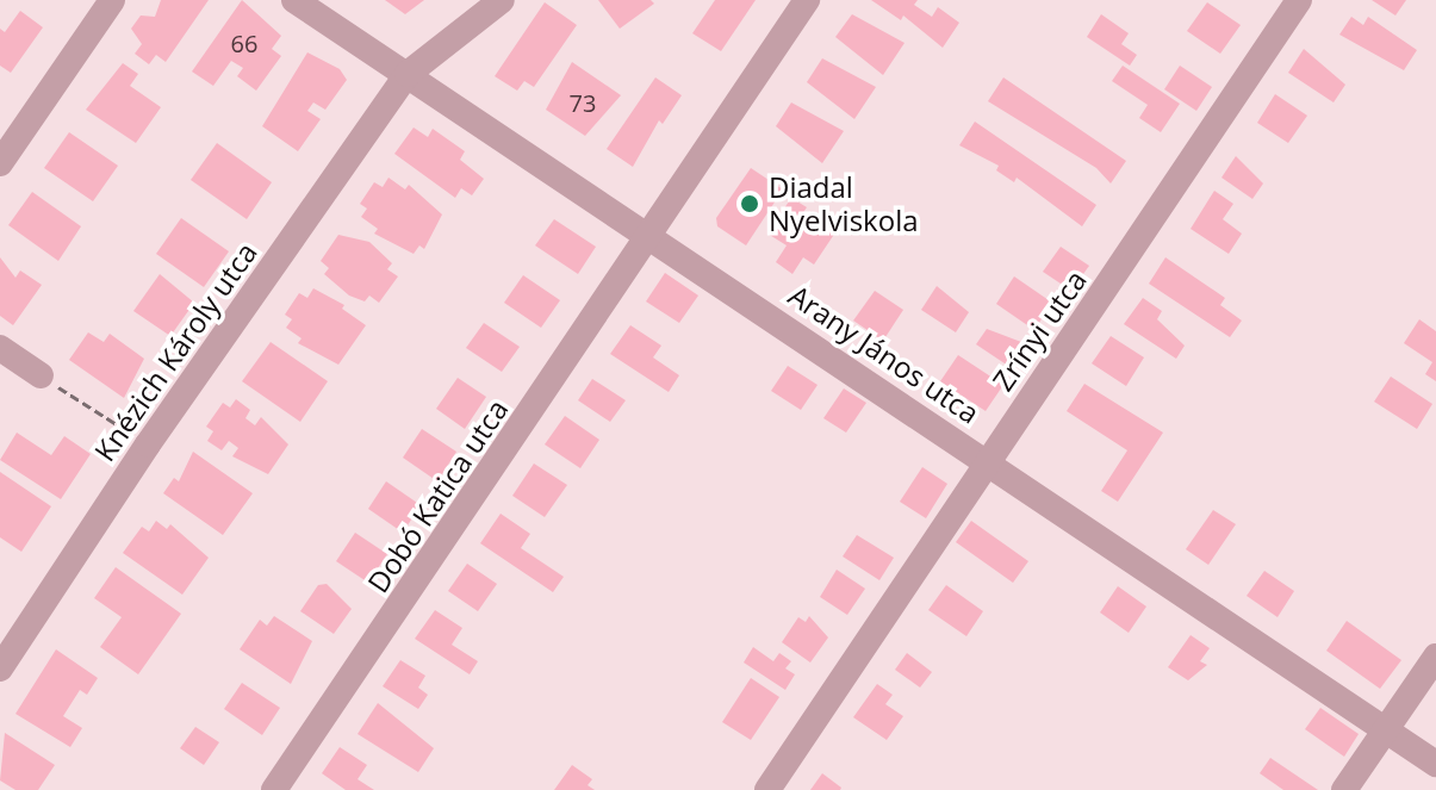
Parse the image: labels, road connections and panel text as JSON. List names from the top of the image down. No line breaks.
{"streets":{"street":["Zrínyi utca","Knézich Károly utca","Arany János utca","Dobó Katica utca"]},"crossings":[["Zrínyi utca","Arany János utca"],["Knézich Károly utca","Arany János utca"],["Arany János utca","Dobó Katica utca"]],"places":["Diadal Nyelviskola"],"house_numbers":["66","73"]}
